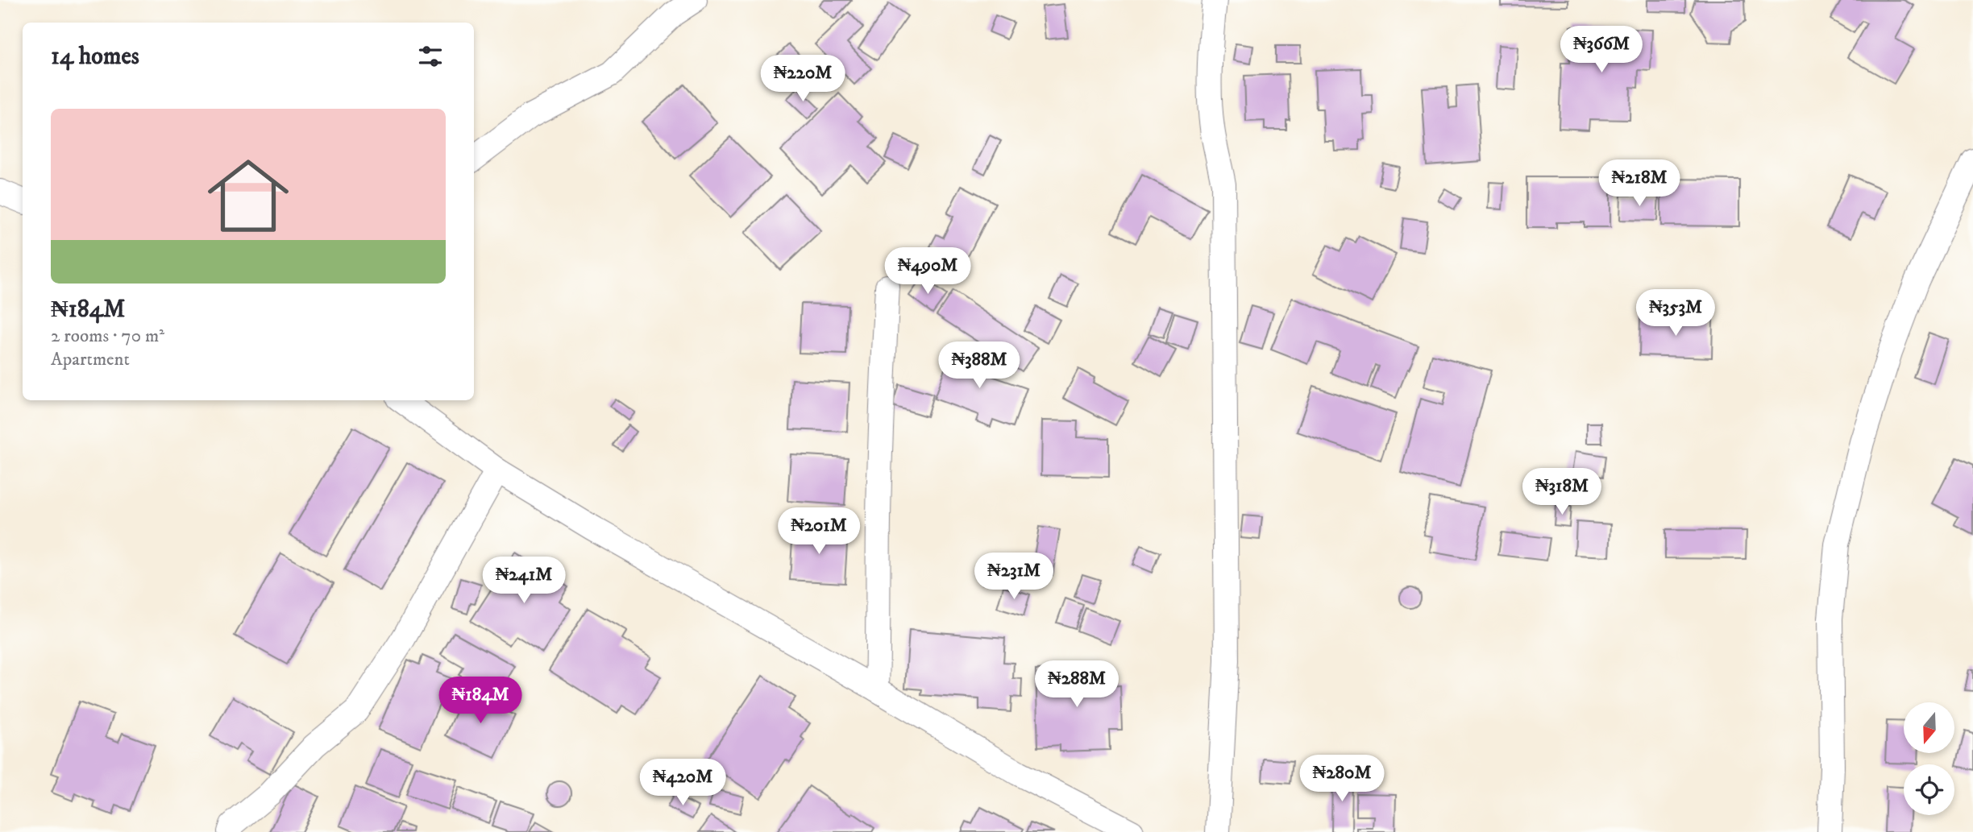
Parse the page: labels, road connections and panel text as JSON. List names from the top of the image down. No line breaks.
{"north":"bottom","page":{"heading":"14 homes","price":["₦366M","₦220M","₦218M","₦490M","₦353M","₦388M","₦318M","₦201M","₦231M","₦241M","₦288M","₦184M","₦280M","₦420M"],"list":[{"name":"₦184M","note":"2 rooms · 70 m² · Apartment"}]}}
